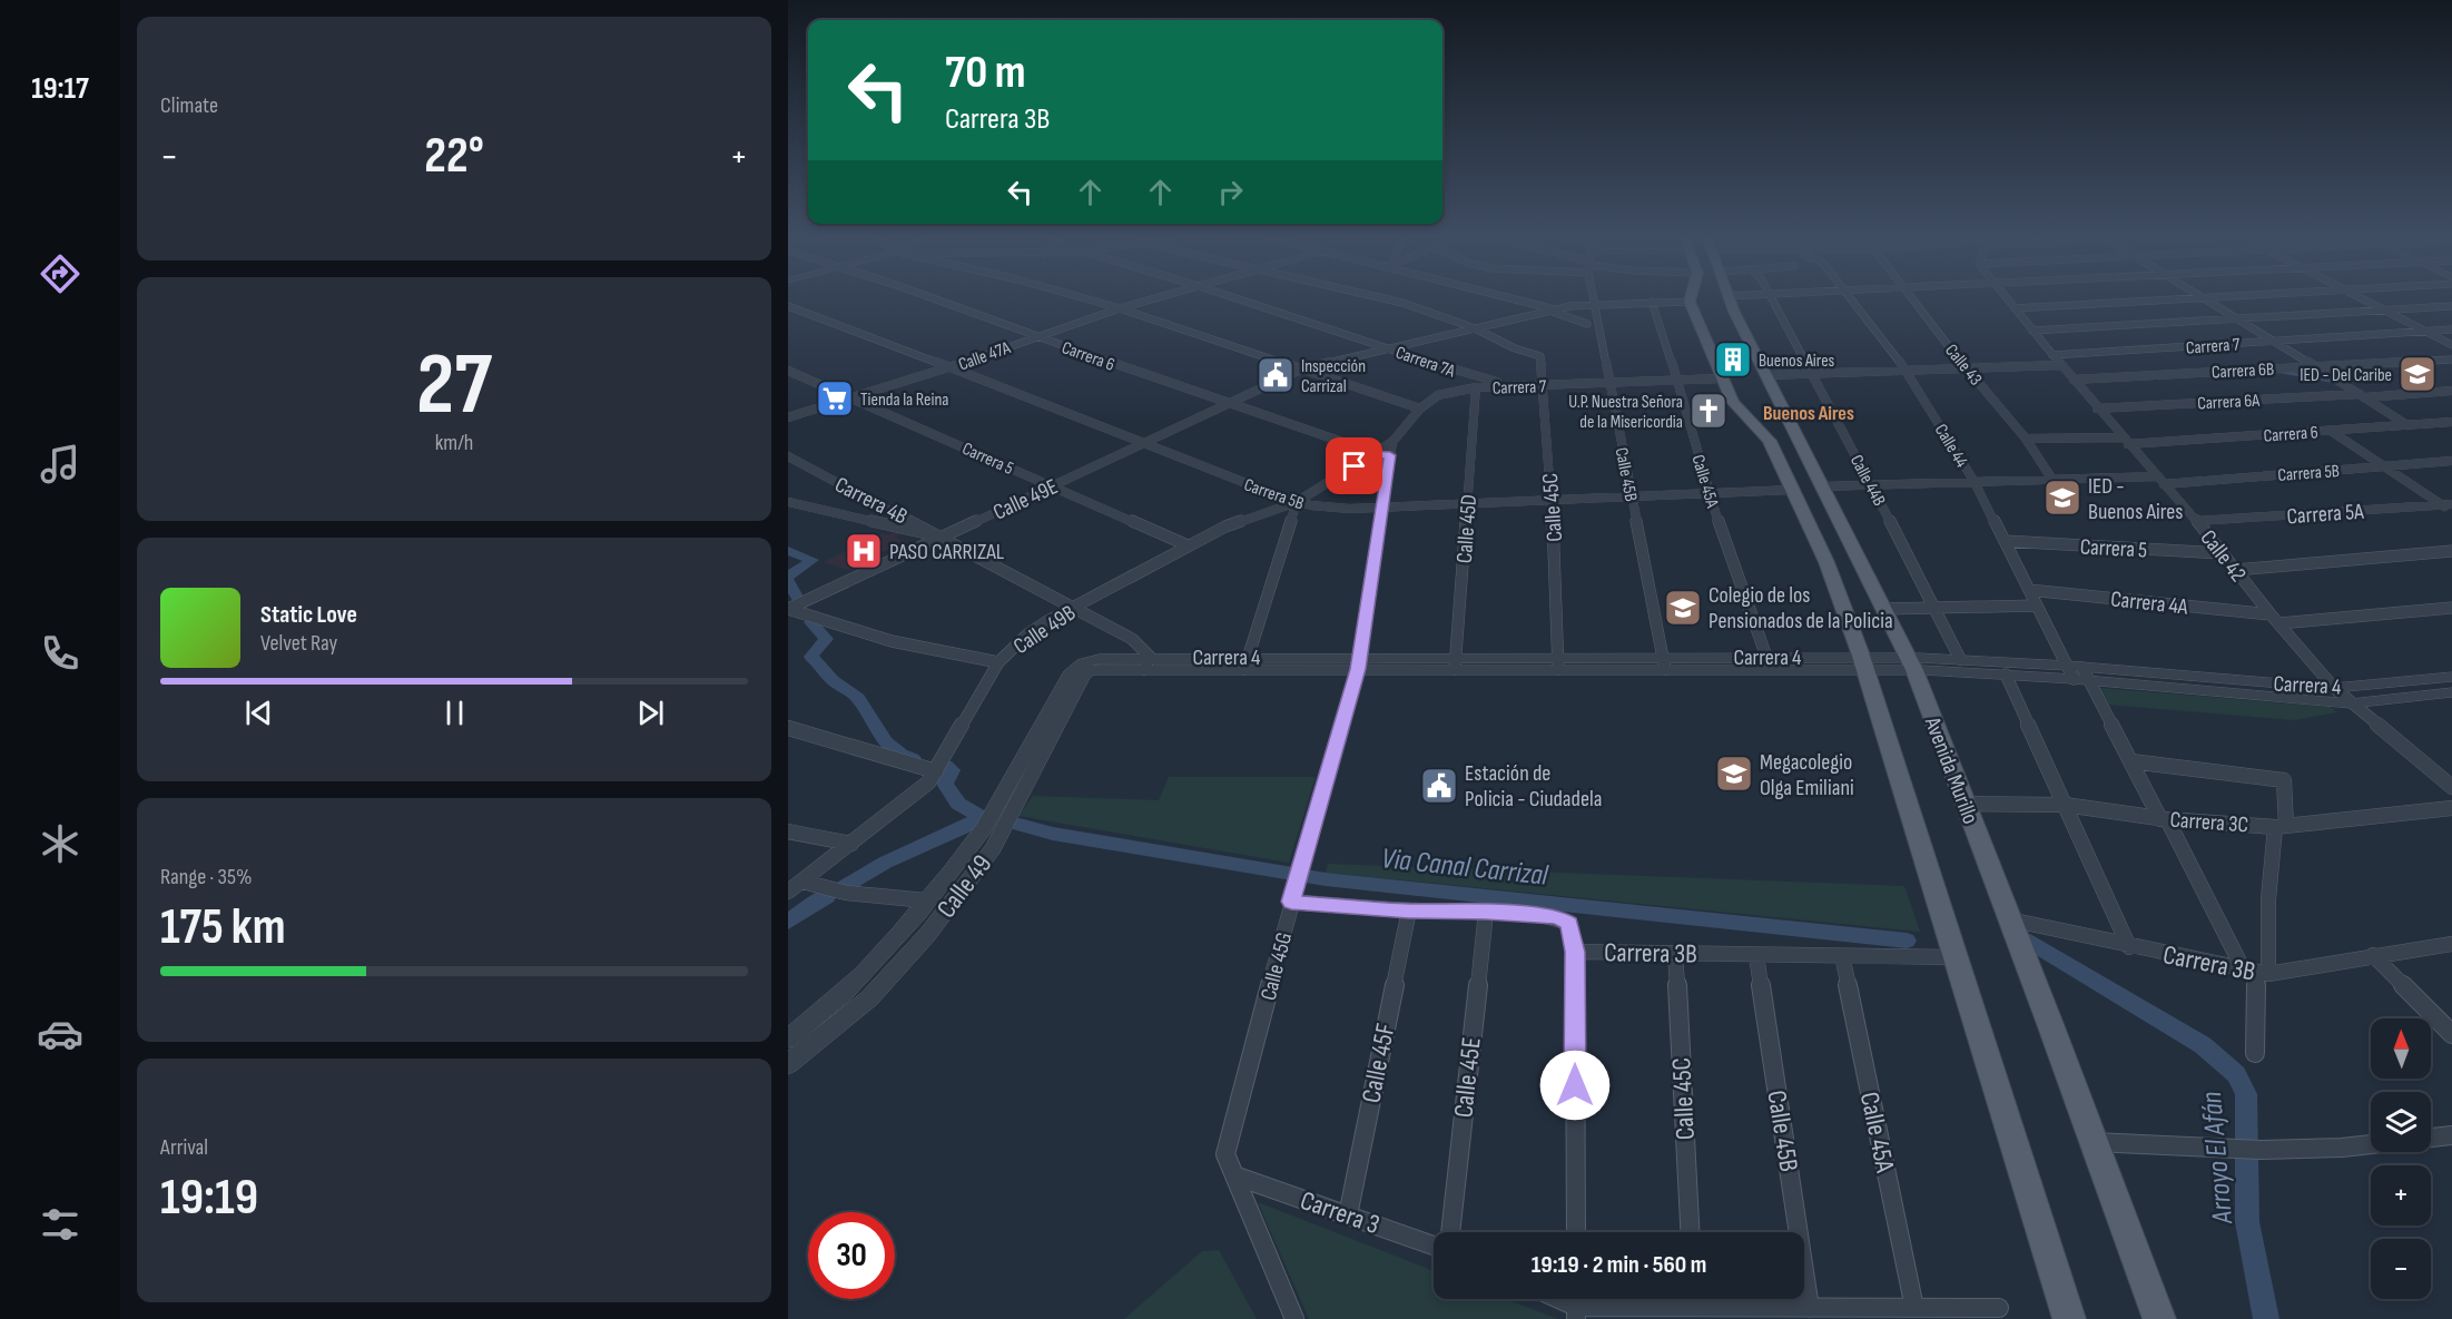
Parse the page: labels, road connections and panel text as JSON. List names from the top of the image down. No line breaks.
{"streets":{"main road":["Avenida Murillo"],"street":["Carrera 7","Calle 47A","Carrera 6","Carrera 7A","Calle 43","Carrera 6B","Carrera 6A","Calle 44","Carrera 5","Carrera 5B","Calle 45B","Calle 44B","Calle 45A","Calle 49E","Carrera 4B","Calle 45C","Carrera 5A","Calle 45D","Calle 42","Carrera 4A","Calle 49B","Carrera 4","Carrera 3C","Calle 49","Carrera 3B","Calle 45G","Calle 45F","Calle 45E","Carrera 3"]},"crossings":[["Carrera 7","Carrera 7A"],["Carrera 7","Calle 45B"],["Carrera 7","Calle 45A"],["Carrera 7","Calle 45C"],["Carrera 7","Calle 45D"],["Carrera 7","Calle 42"],["Calle 47A","Carrera 6"],["Calle 47A","Carrera 5"],["Calle 47A","Carrera 5B"],["Carrera 6","Calle 43"],["Carrera 6","Calle 49E"],["Carrera 6","Calle 42"],["Carrera 6","Calle 49B"],["Carrera 6","Calle 45G"],["Carrera 7A","Calle 49E"],["Calle 43","Carrera 5B"],["Carrera 6B","Calle 42"],["Carrera 6A","Calle 42"],["Calle 44","Carrera 5"],["Calle 44","Carrera 5B"],["Calle 44","Carrera 4A"],["Calle 44","Carrera 4"],["Calle 44","Carrera 3C"],["Calle 44","Carrera 3B"],["Carrera 5","Calle 49E"],["Carrera 5","Calle 42"],["Carrera 5","Calle 49B"],["Carrera 5B","Calle 45B"],["Carrera 5B","Calle 44B"],["Carrera 5B","Calle 45A"],["Carrera 5B","Calle 49E"],["Carrera 5B","Calle 45C"],["Carrera 5B","Calle 45D"],["Carrera 5B","Calle 42"],["Carrera 5B","Calle 49B"],["Carrera 5B","Avenida Murillo"],["Carrera 5B","Calle 45G"],["Calle 45B","Calle 49E"],["Calle 45B","Carrera 4"],["Calle 45B","Carrera 3B"],["Calle 44B","Carrera 4"],["Calle 45A","Calle 49E"],["Calle 45A","Carrera 4"],["Calle 45A","Carrera 3B"],["Calle 49E","Carrera 4B"],["Calle 49E","Calle 45C"],["Carrera 4B","Calle 49B"],["Carrera 4B","Carrera 4"],["Calle 45C","Carrera 4"],["Calle 45C","Carrera 3B"],["Carrera 5A","Calle 42"],["Calle 45D","Carrera 4"],["Calle 42","Carrera 4A"],["Calle 42","Carrera 4"],["Carrera 4","Avenida Murillo"],["Carrera 4","Calle 49"],["Carrera 4","Calle 45G"],["Avenida Murillo","Carrera 3C"],["Avenida Murillo","Carrera 3B"],["Carrera 3B","Calle 45G"],["Carrera 3B","Calle 45F"],["Carrera 3B","Calle 45E"],["Calle 45G","Carrera 3"],["Calle 45F","Carrera 3"]],"districts":["Buenos Aires"],"water":["Via Canal Carrizal","Arroyo El Afán"],"places":{"building":["Buenos Aires"],"school or university":["IED - Del Caribe","IED - Buenos Aires","Colegio de los Pensionados de la Policia","Megacolegio Olga Emiliani"],"public building":["Inspección Carrizal","Estación de Policia - Ciudadela"],"supermarket":["Tienda la Reina"],"church":["U.P. Nuestra Señora de la Misericordia"],"hospital":["PASO CARRIZAL"]},"north":"top","page":{"tabs":"19:17","tile":["Climate",["27","km/h"],["Range · 35%","175 km"],["Arrival","19:19"]],"turn":["70 m","Carrera 3B"],"heat":["−","22°","+"],"song":["Static Love","Velvet Ray"],"map_buttons":["+","−"],"limit":"30","trip":"19:19 · 2 min · 560 m"}}
